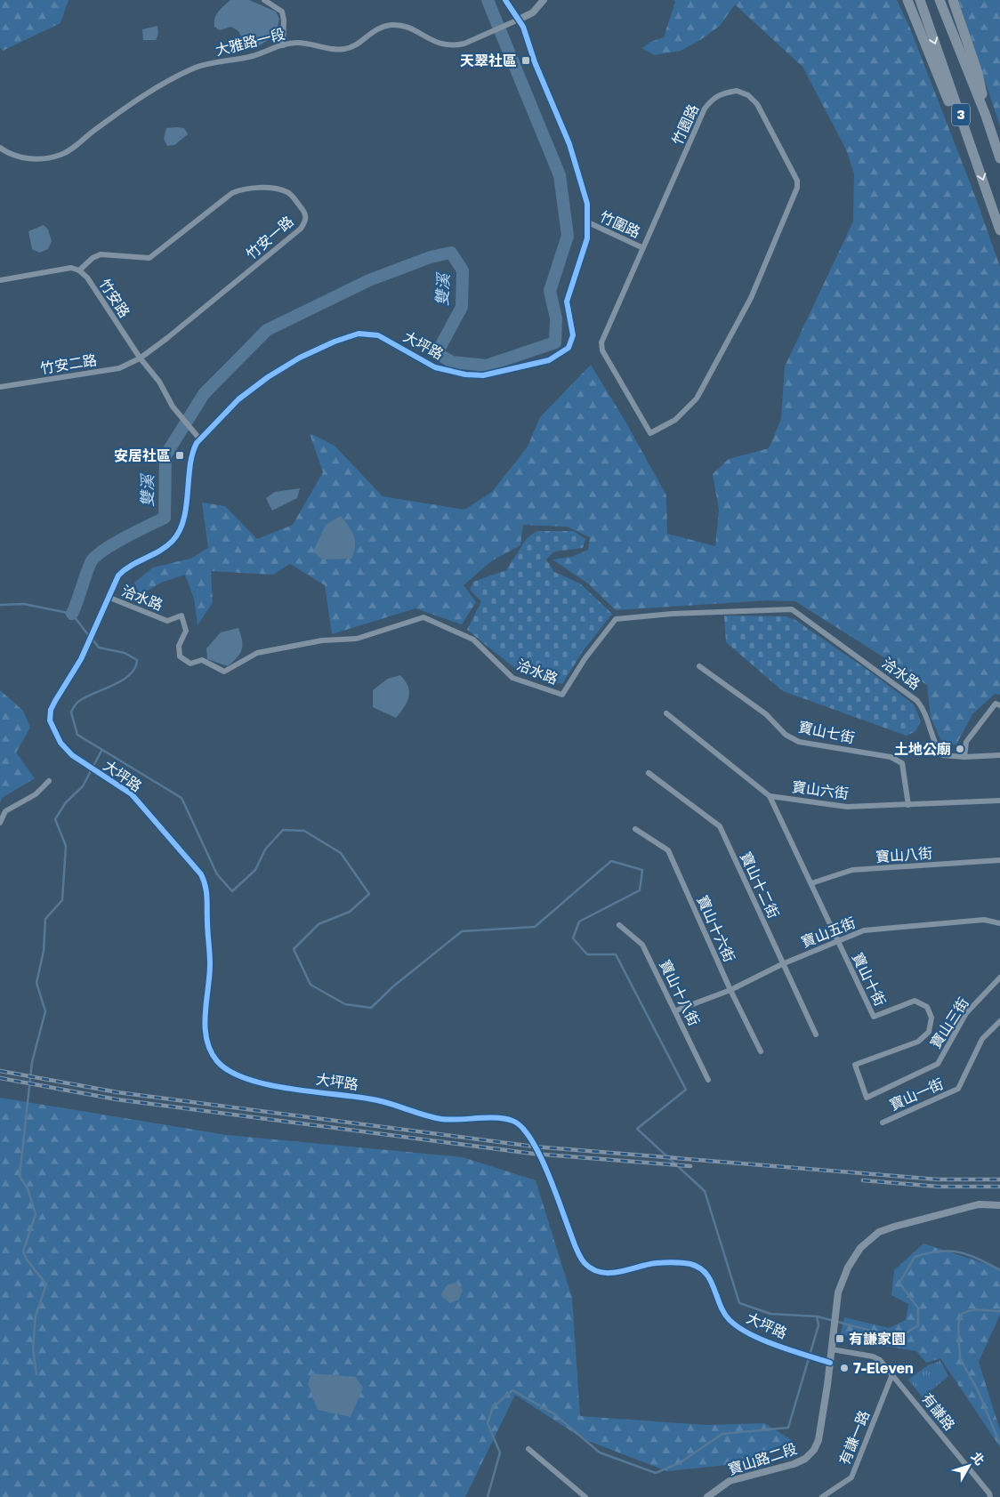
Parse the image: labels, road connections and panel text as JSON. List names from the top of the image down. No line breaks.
{"streets":{"highway":["3"],"street":["大雅路一段","竹園路","竹圍路","竹安一路","竹安路","大坪路","竹安二路","洽水路","寶山七街","寶山六街","寶山八街","寶山十二街","寶山十六街","寶山五街","寶山十街","寶山十八街","寶山三街","寶山一街","有謙路","有謙一路","寶山路二段"]},"crossings":[["大雅路一段","大坪路"],["竹園路","竹圍路"],["竹圍路","大坪路"],["竹安一路","竹安路"],["竹安一路","竹安二路"],["竹安路","大坪路"],["竹安路","竹安二路"],["大坪路","洽水路"],["大坪路","寶山路二段"],["寶山七街","寶山六街"],["寶山六街","寶山十街"],["寶山八街","寶山十街"],["寶山十二街","寶山五街"],["寶山十六街","寶山五街"],["寶山五街","寶山十街"],["寶山五街","寶山十八街"],["寶山十街","寶山三街"],["有謙路","有謙一路"],["有謙路","寶山路二段"]],"water":["雙溪"],"places":{"transit":["天翠社區","安居社區","有謙家園"],"other":["土地公廟","7-Eleven"]},"north":"top right"}
